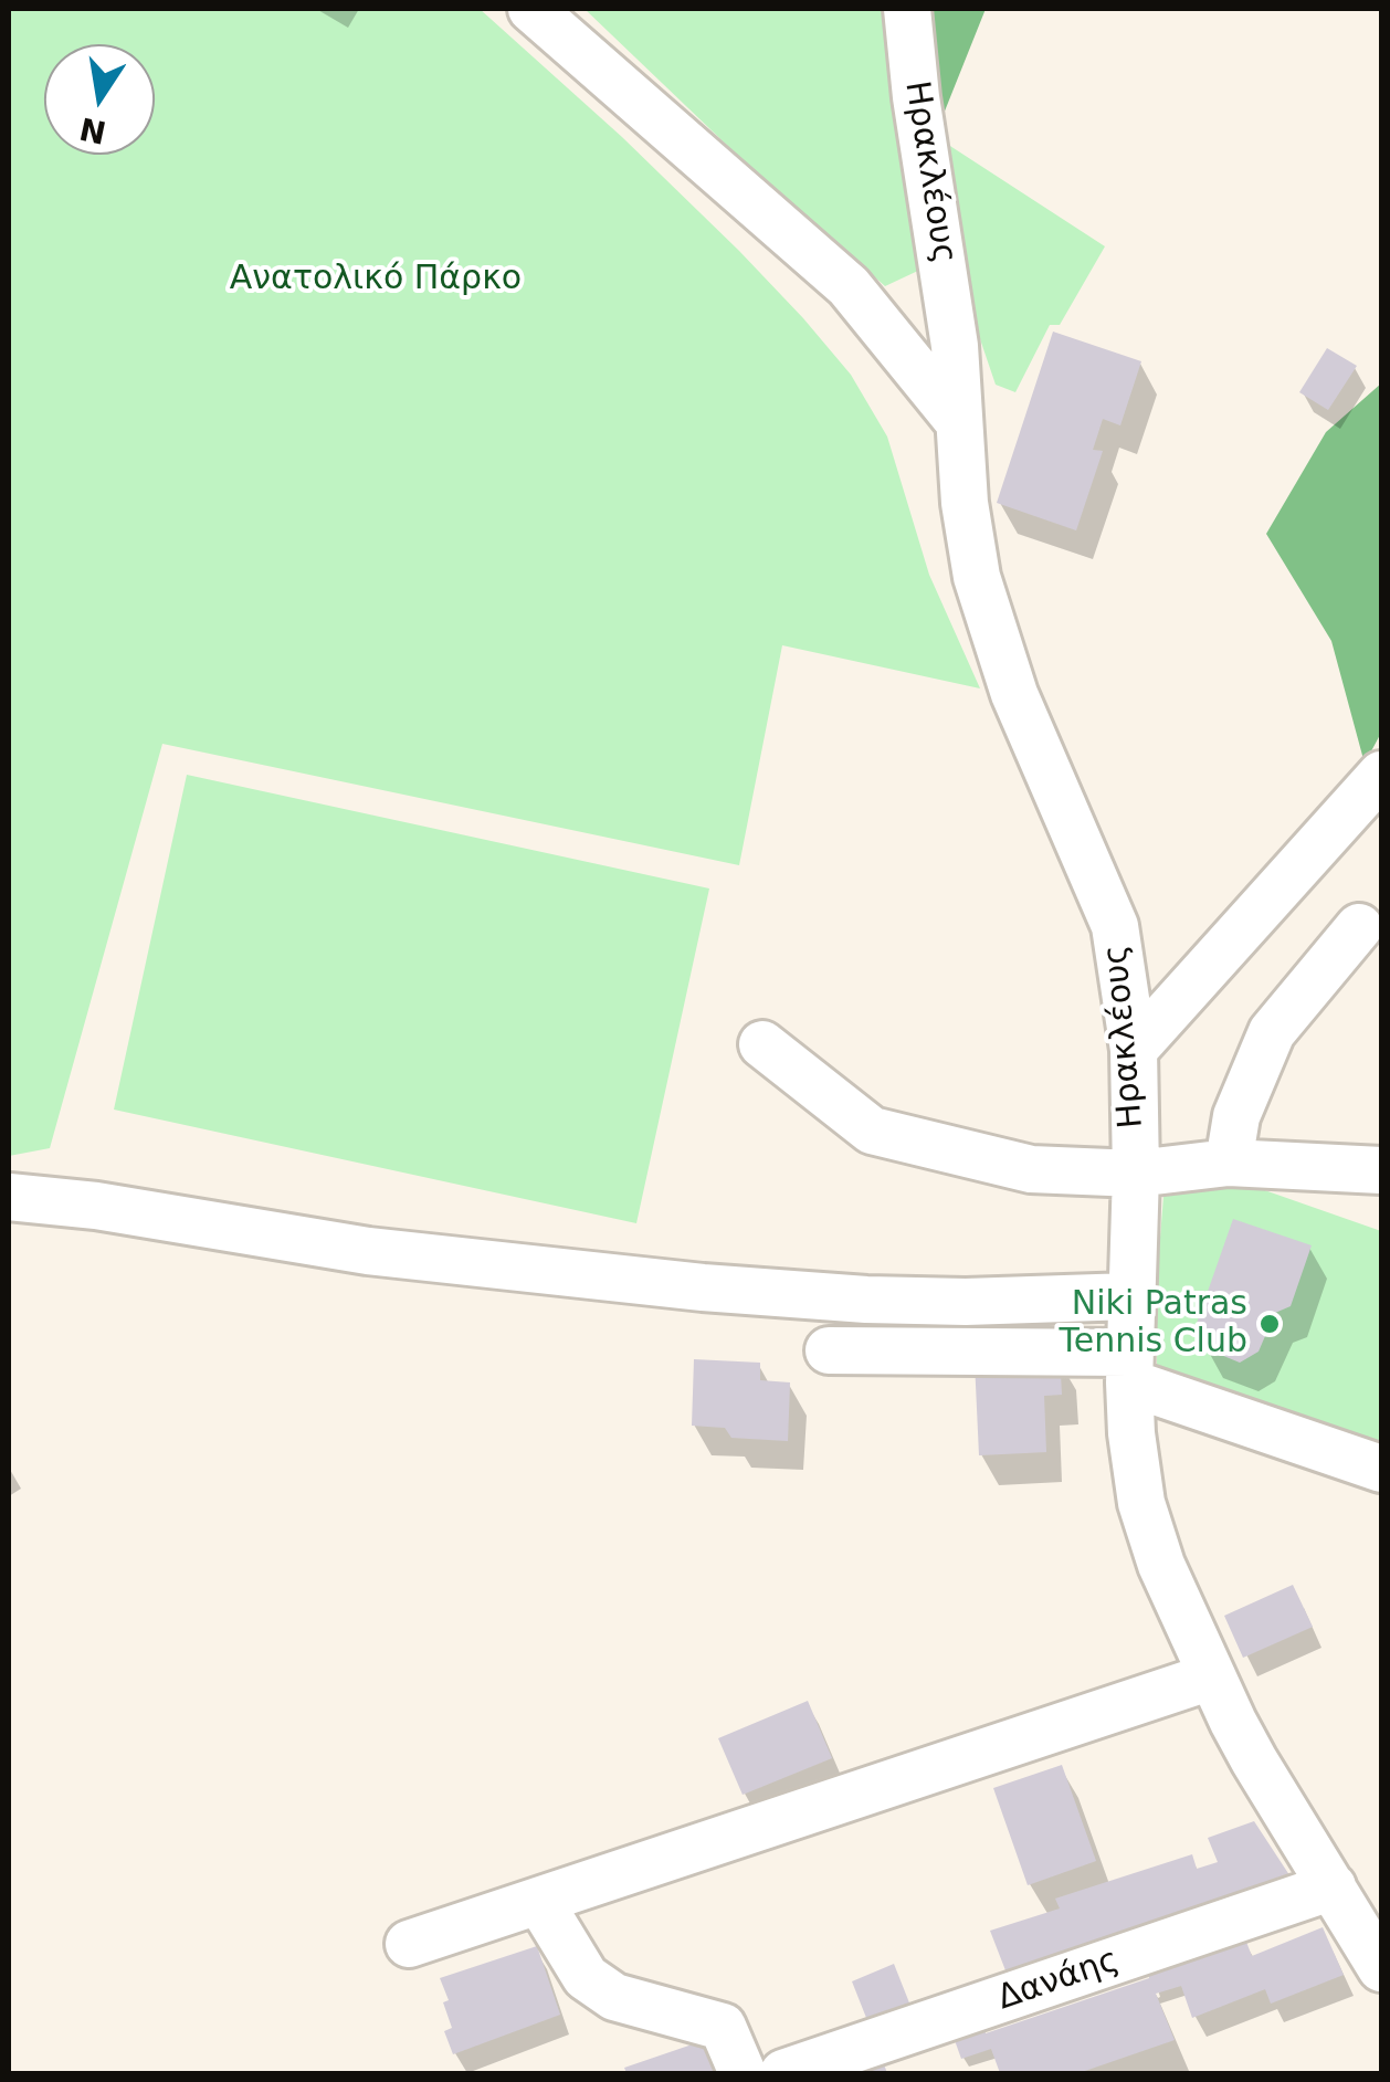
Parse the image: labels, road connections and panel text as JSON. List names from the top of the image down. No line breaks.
{"streets":{"street":["Ηρακλέους","Δανάης"]},"crossings":[["Ηρακλέους","Δανάης"]],"parks":["Ανατολικό Πάρκο"],"places":["Niki Patras Tennis Club"],"north":"bottom"}
